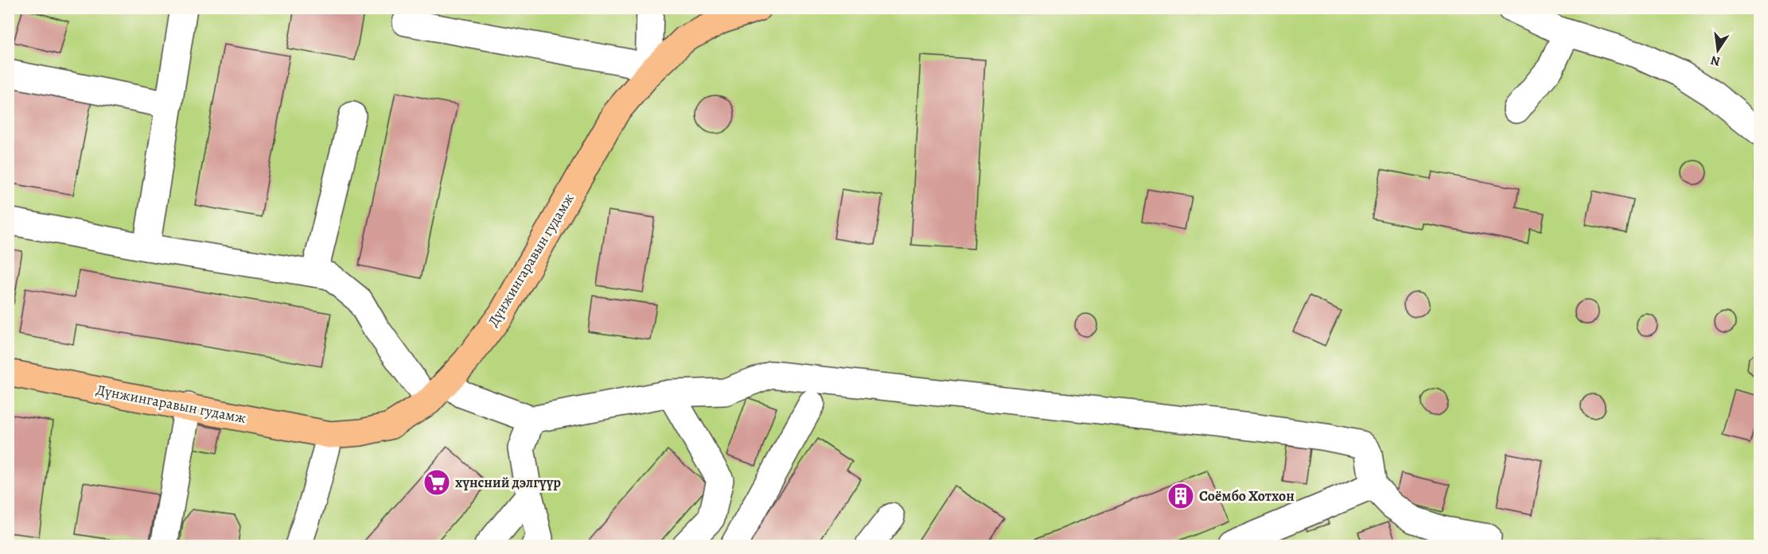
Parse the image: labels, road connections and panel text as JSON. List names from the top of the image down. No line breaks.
{"streets":{"main road":["Дүнжингаравын гудамж"]},"places":{"supermarket":["хүнсний дэлгүүр"],"building":["Соёмбо Хотхон"]},"north":"bottom"}
